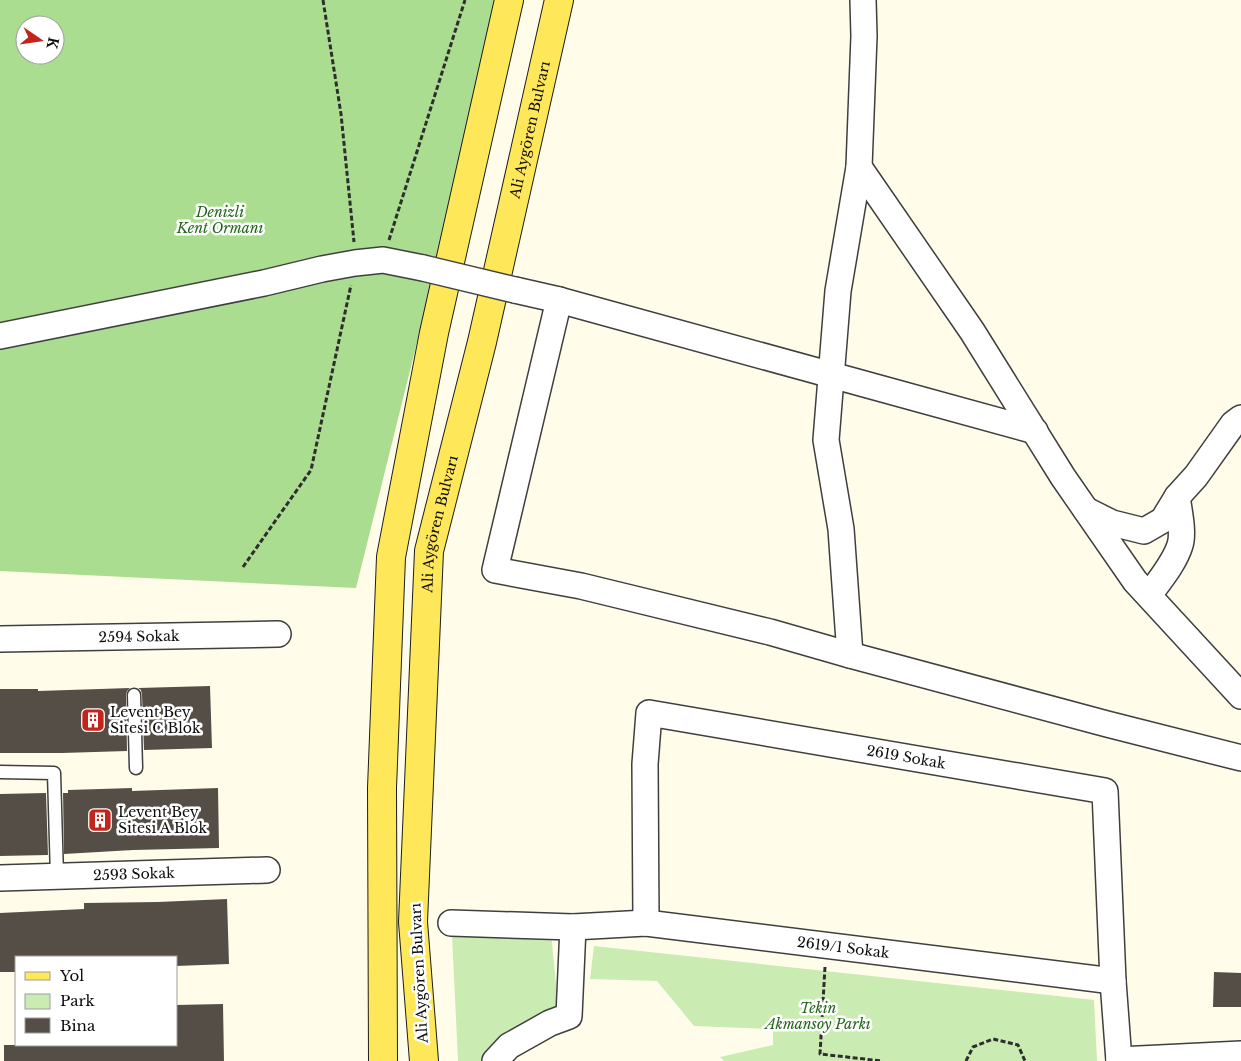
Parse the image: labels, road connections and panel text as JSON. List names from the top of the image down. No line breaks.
{"streets":{"main road":["Ali Aygören Bulvarı"],"street":["2594 Sokak","2619 Sokak","2593 Sokak","2619/1 Sokak"]},"crossings":[["2619 Sokak","2619/1 Sokak"]],"parks":["Denizli Kent Ormanı","Tekin Akmansoy Parkı"],"places":{"building":["Levent Bey Sitesi C Blok","Levent Bey Sitesi A Blok"]},"legend":["Yol","Park","Bina"],"north":"right"}
